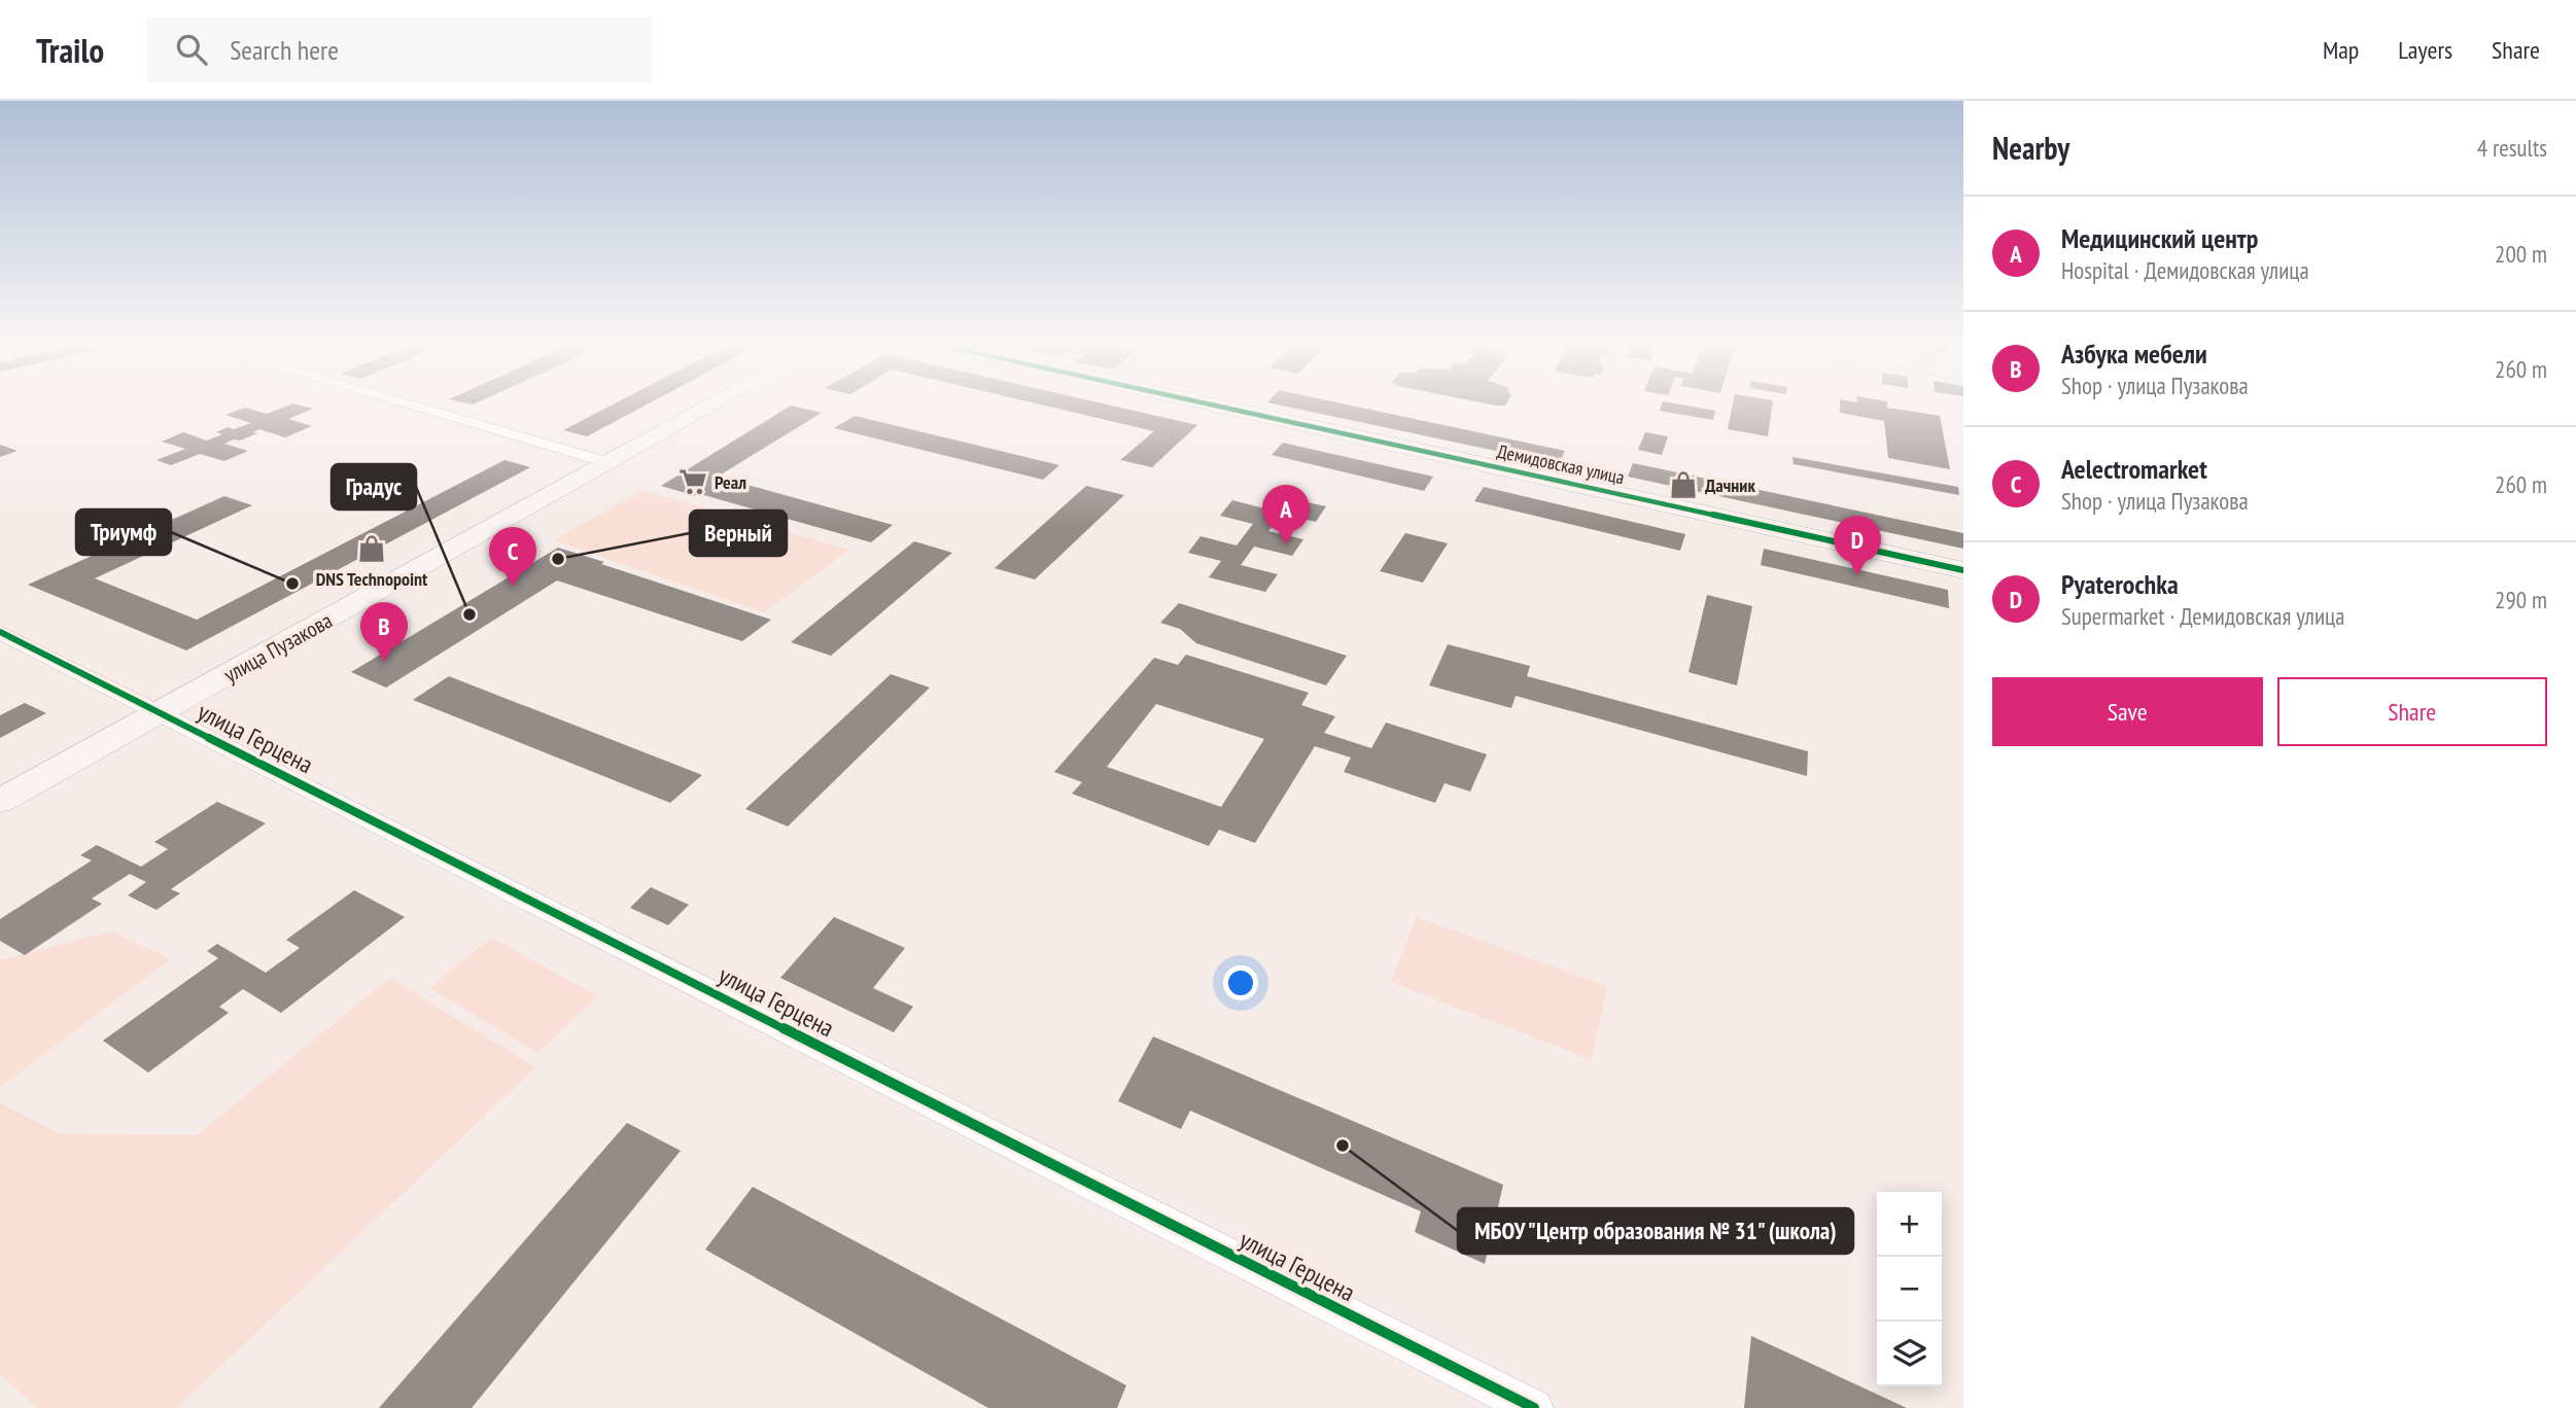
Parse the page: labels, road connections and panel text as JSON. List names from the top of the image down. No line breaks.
{"streets":{"street":["Демидовская улица","улица Пузакова","улица Герцена"]},"crossings":[["улица Пузакова","улица Герцена"]],"places":{"supermarket":["Реал"],"shop":["Дачник","DNS Technopoint"],"other":["Верный","Триумф","Градус","МБОУ \"Центр образования № 31\" (школа)"]},"page":{"header":"Trailo","search":"Search here","nav":["Map","Layers","Share"],"heading":["Nearby","4 results"],"list":[{"mark":"A","name":"Медицинский центр","note":"Hospital · Демидовская улица","value":"200 m"},{"mark":"B","name":"Азбука мебели","note":"Shop · улица Пузакова","value":"260 m"},{"mark":"C","name":"Aelectromarket","note":"Shop · улица Пузакова","value":"260 m"},{"mark":"D","name":"Pyaterochka","note":"Supermarket · Демидовская улица","value":"290 m"}],"pins":["A","D","C","B"],"buttons":["Save","Share"],"map_buttons":["+","−"]}}
